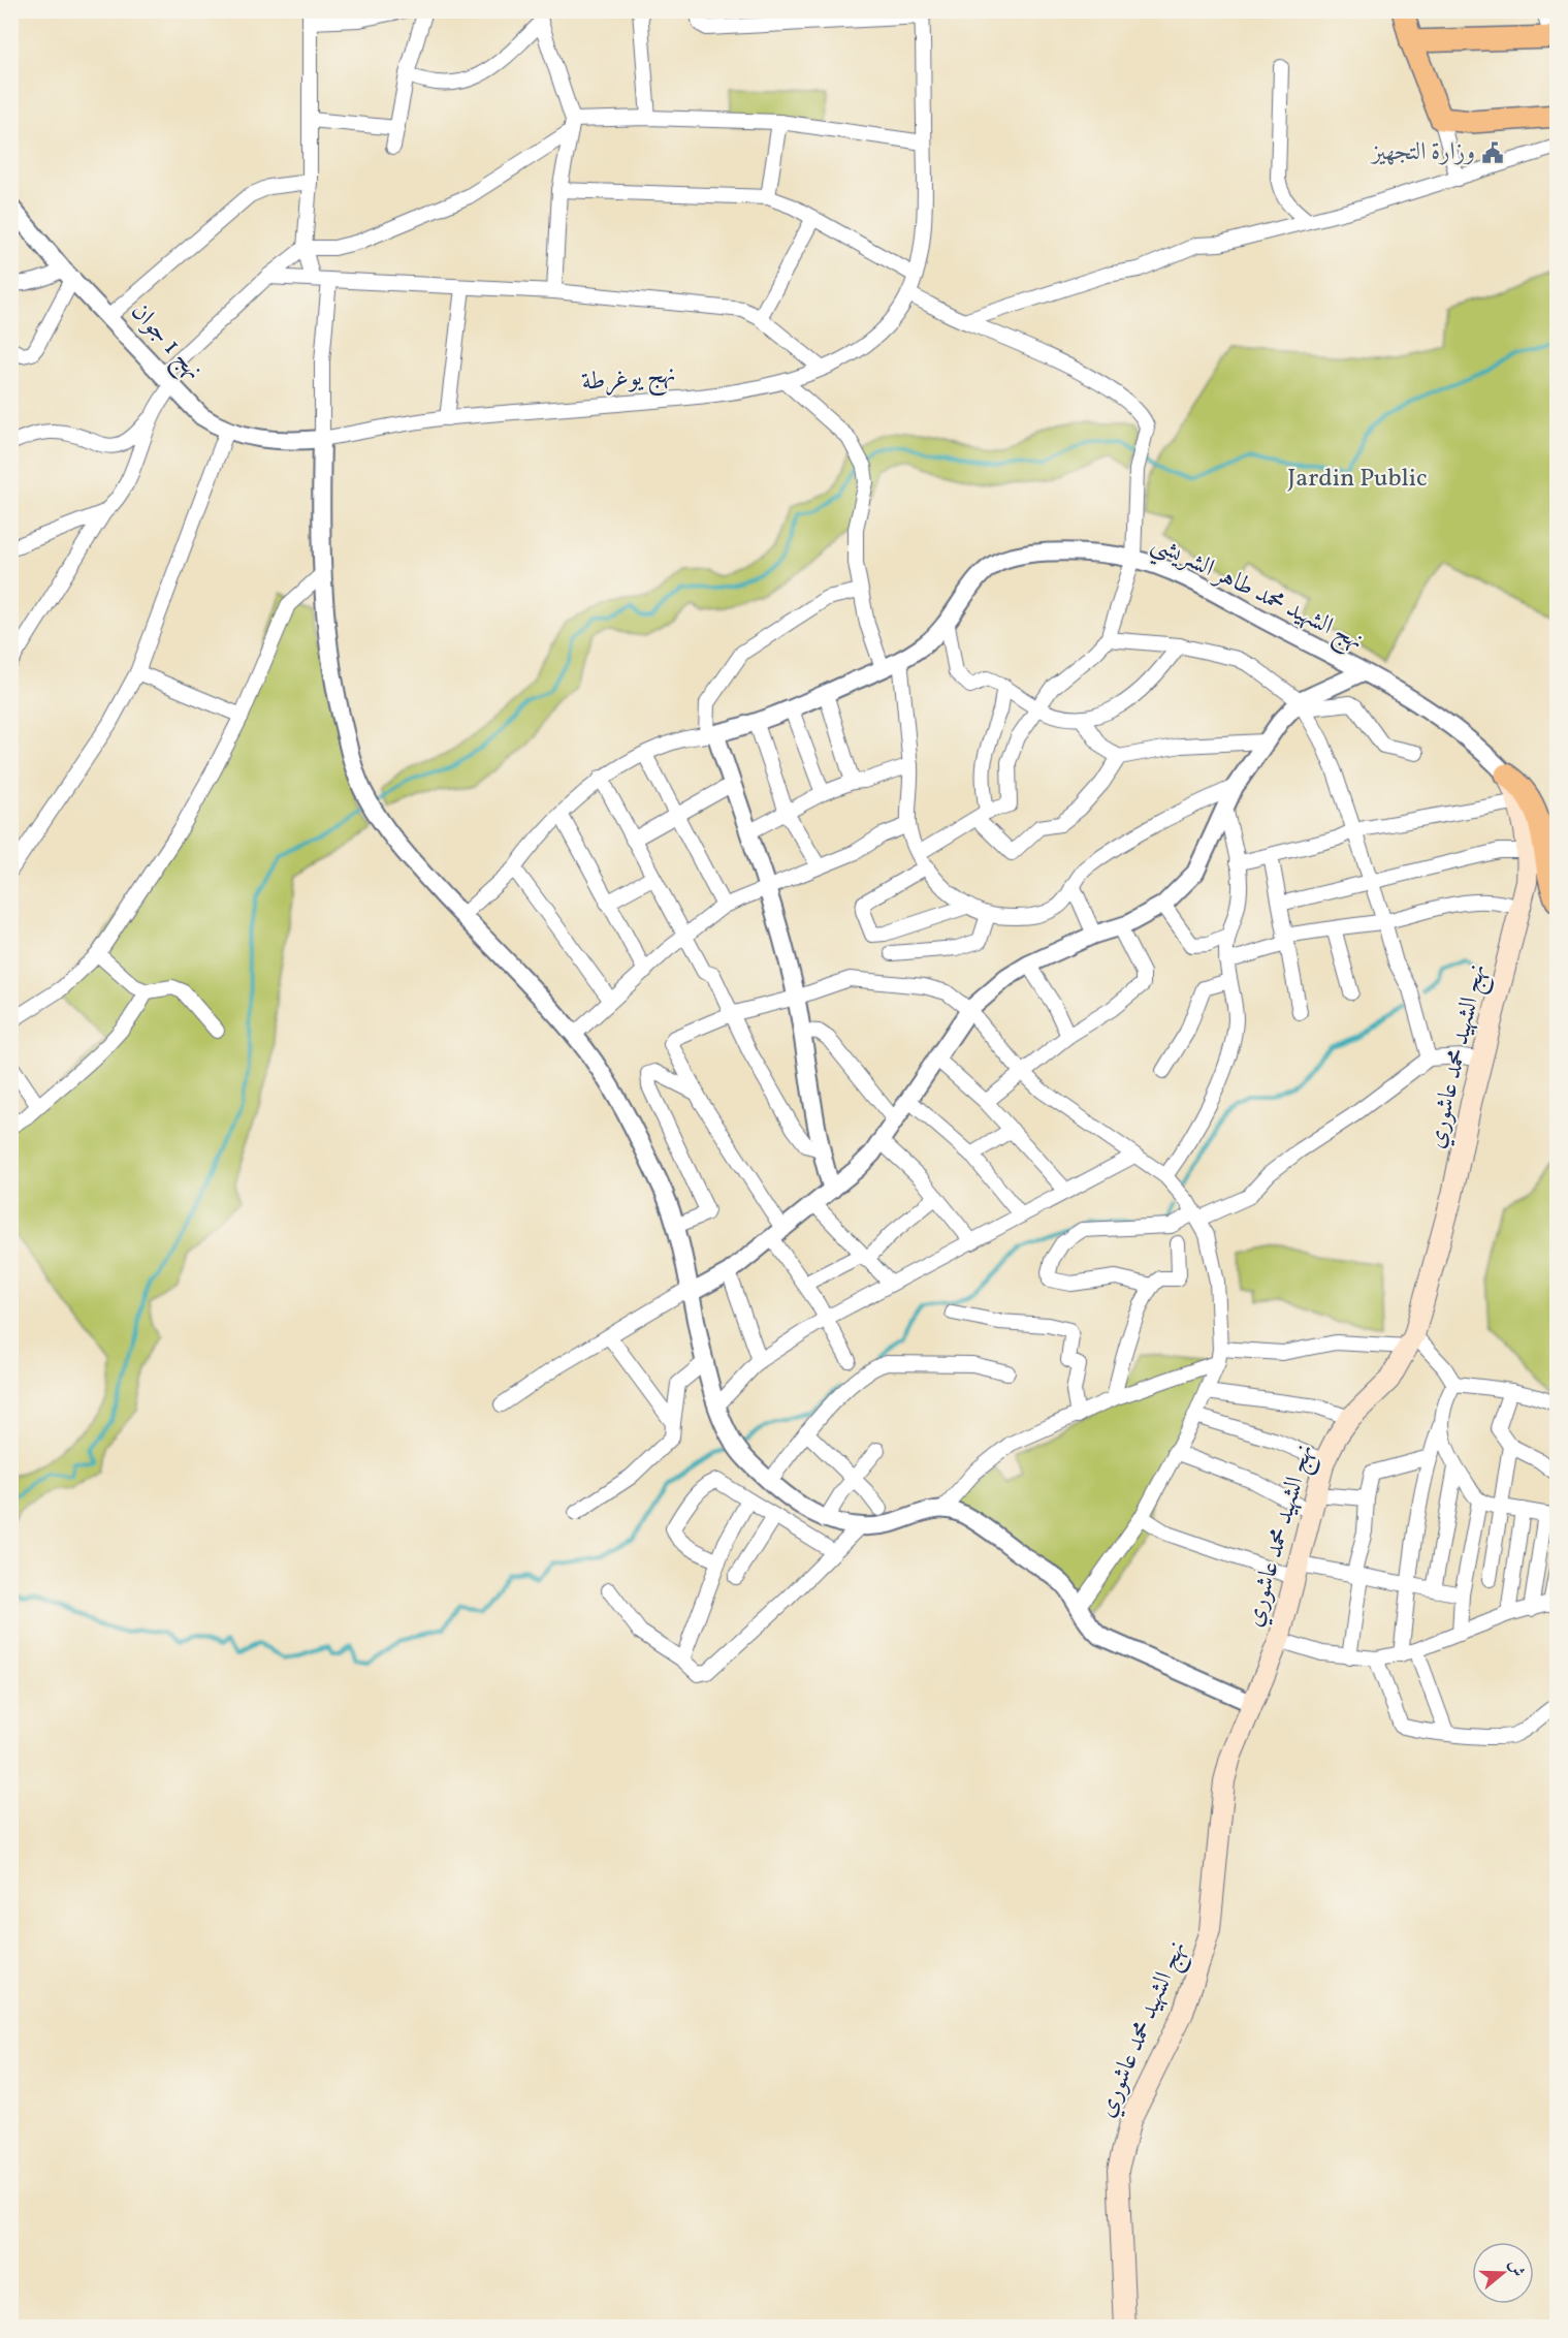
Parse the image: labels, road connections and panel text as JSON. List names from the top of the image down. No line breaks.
{"streets":{"main road":["نهج الشهيد محمد عاشوري"],"street":["نهج 1 جوان","نهج يوغرطة","نهج الشهيد محمد طاهر الشريشي"]},"crossings":[["نهج 1 جوان","نهج يوغرطة"],["نهج الشهيد محمد طاهر الشريشي","نهج الشهيد محمد عاشوري"]],"parks":["Jardin Public"],"places":{"public building":["وزارة التجهيز"]},"north":"right"}
